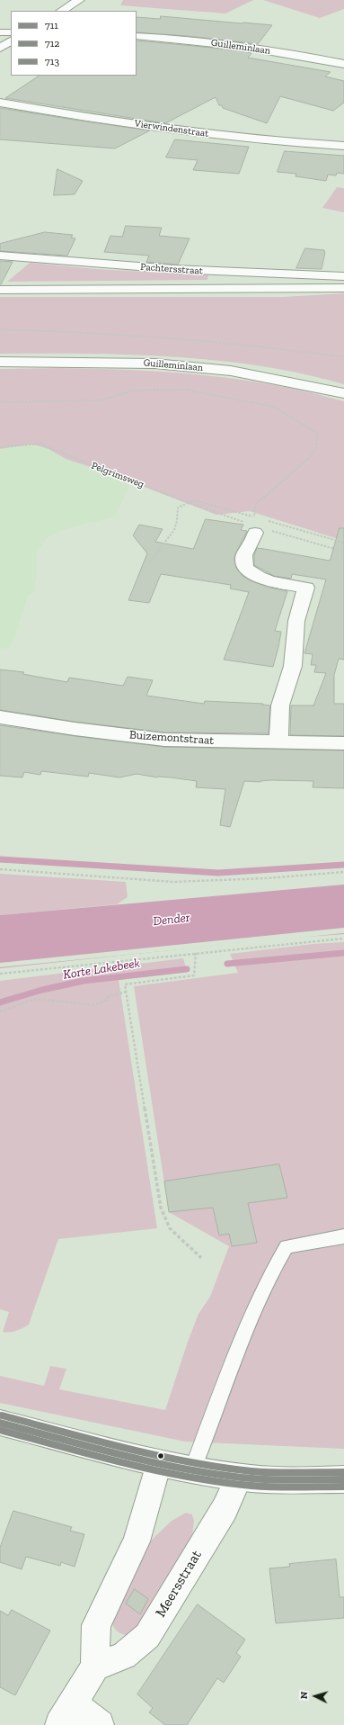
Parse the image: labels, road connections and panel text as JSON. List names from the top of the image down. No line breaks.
{"streets":{"street":["Guilleminlaan","Vierwindenstraat","Pachtersstraat","Buizemontstraat","Meersstraat"],"path":["Pelgrimsweg"]},"water":["Dender","Korte Lakebeek"],"lines":["transit line 713","transit line 711","transit line 712"],"legend":["711","712","713"],"north":"left"}
